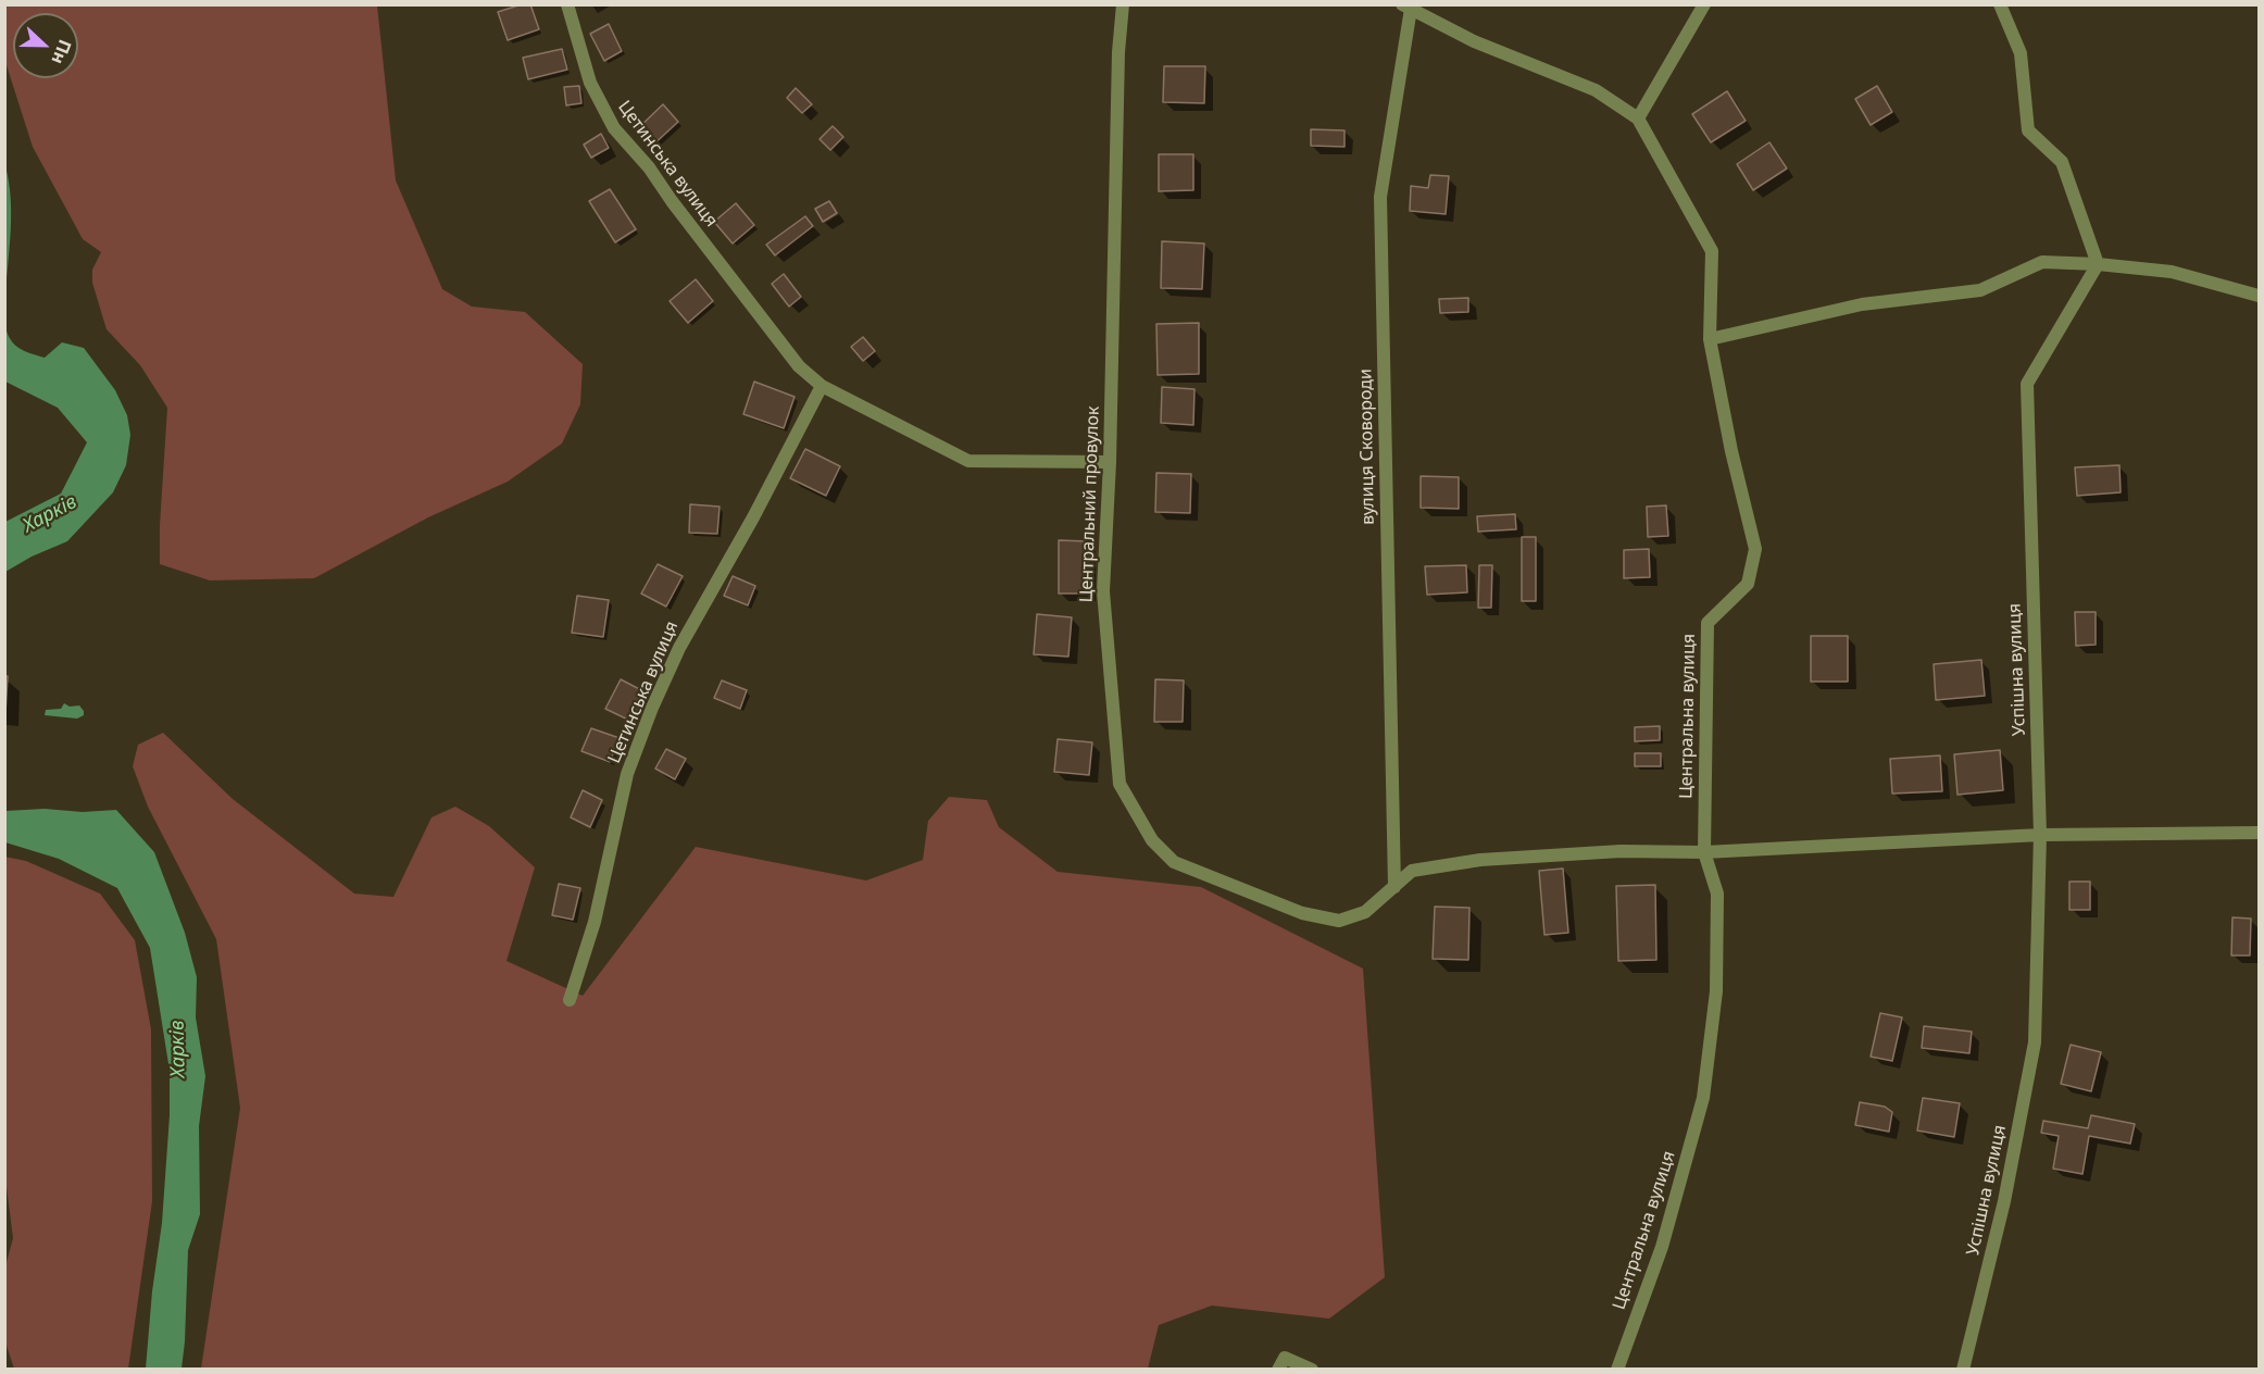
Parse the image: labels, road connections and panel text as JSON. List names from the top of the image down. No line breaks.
{"streets":{"street":["Цетинська вулиця","вулиця Сковороди","Центральний провулок","Успішна вулиця","Центральна вулиця"]},"crossings":[["Цетинська вулиця","Центральний провулок"],["вулиця Сковороди","Центральний провулок"],["вулиця Сковороди","Центральна вулиця"],["Центральний провулок","Успішна вулиця"],["Центральний провулок","Центральна вулиця"]],"water":["Харків"],"north":"right"}
